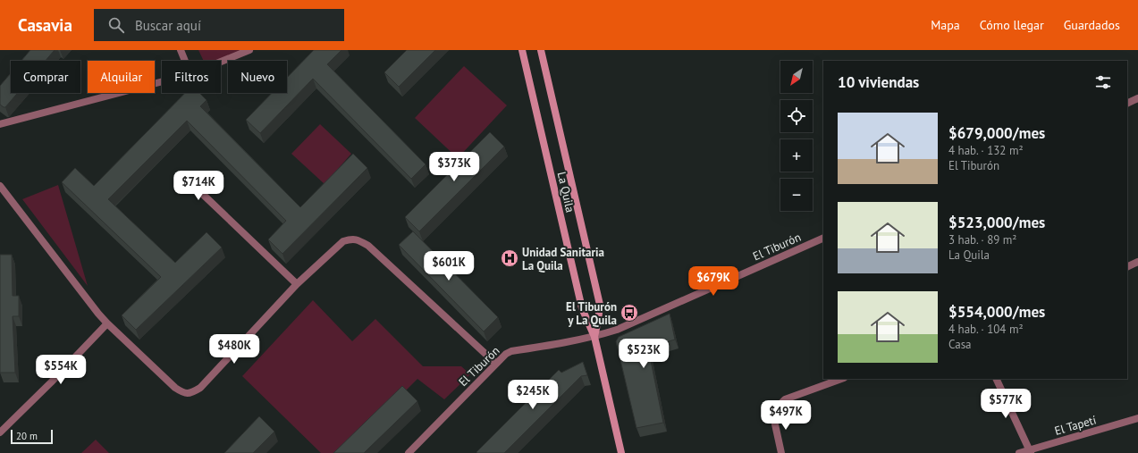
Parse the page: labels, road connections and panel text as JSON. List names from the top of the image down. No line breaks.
{"streets":{"main road":["La Quila"],"street":["El Tiburón","El Tapetí"]},"crossings":[["La Quila","El Tiburón"]],"places":{"hospital":["Unidad Sanitaria La Quila"],"bus stop":["El Tiburón y La Quila"]},"scale_bar":"20 m","north":"bottom left","page":{"header":"Casavia","search":"Buscar aquí","nav":["Mapa","Cómo llegar","Guardados"],"map_buttons":["+","−"],"chip":["Comprar","Alquilar","Filtros","Nuevo"],"heading":"10 viviendas","list":[{"name":"$679,000/mes","note":"4 hab. · 132 m² · El Tiburón"},{"name":"$523,000/mes","note":"3 hab. · 89 m² · La Quila"},{"name":"$554,000/mes","note":"4 hab. · 104 m² · Casa"}],"price":["$373K","$714K","$601K","$679K","$480K","$523K","$554K","$245K","$577K","$497K"],"scale":"20 m"}}
